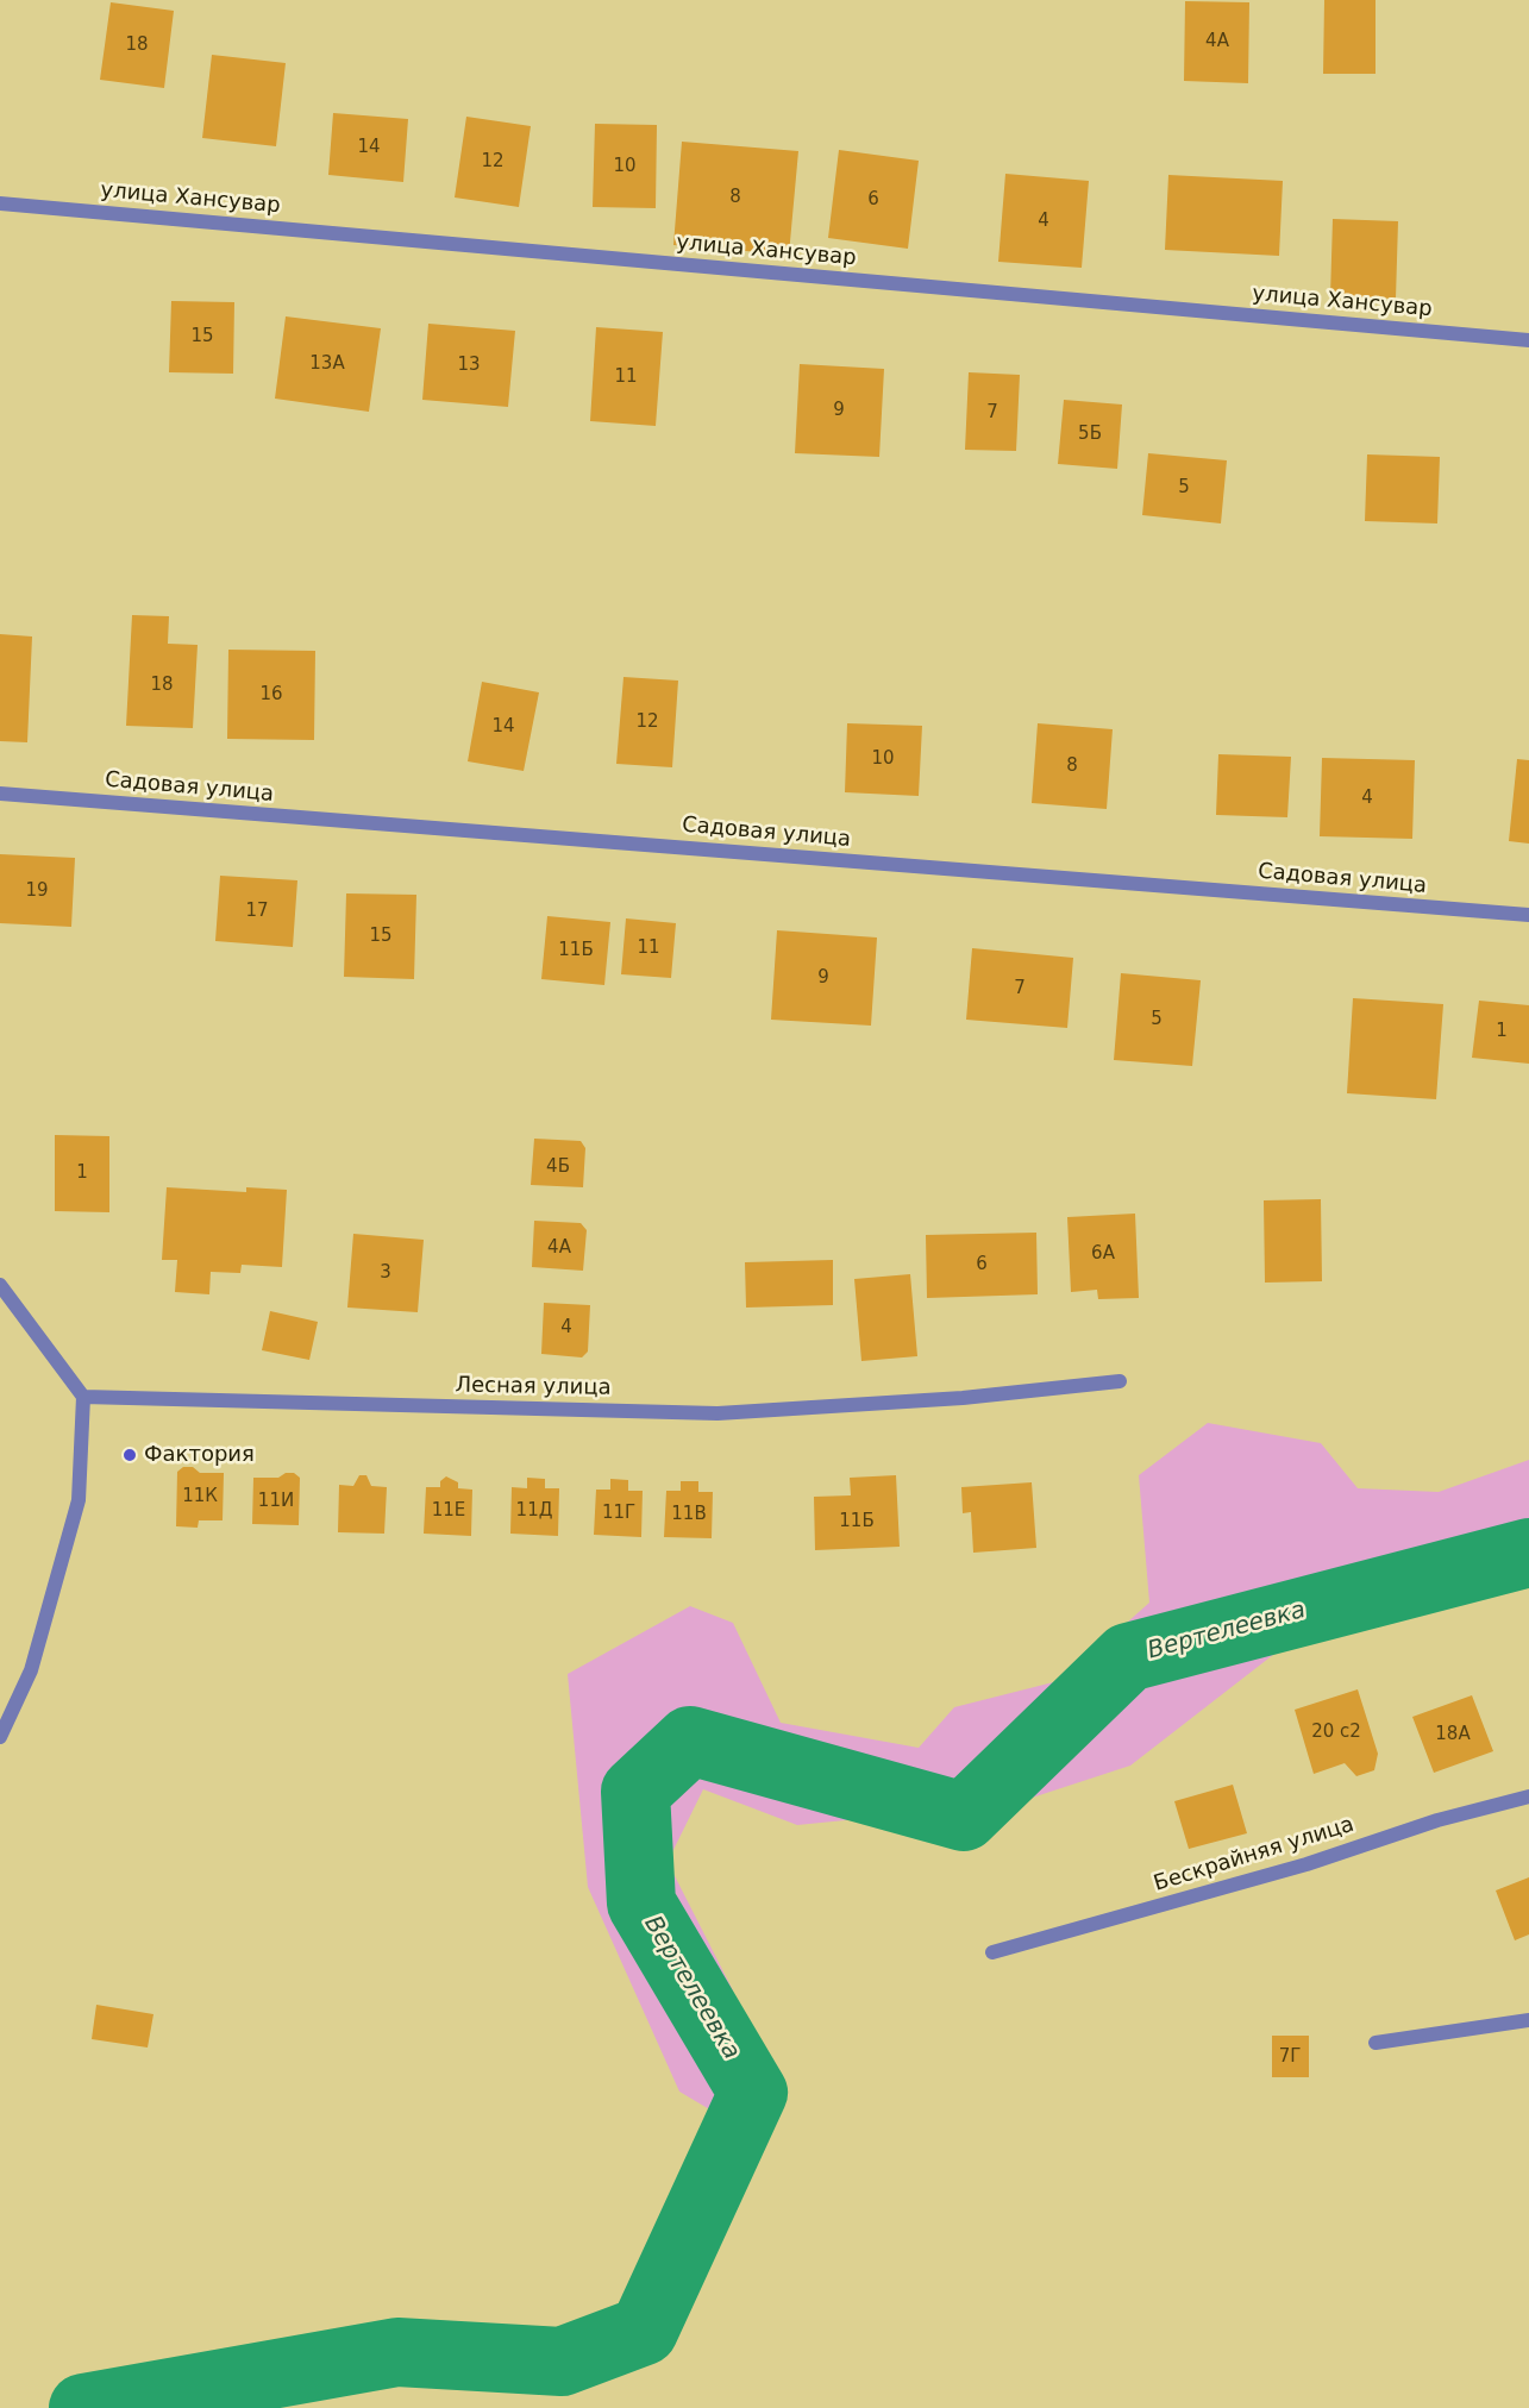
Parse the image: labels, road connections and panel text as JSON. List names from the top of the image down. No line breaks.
{"streets":{"street":["улица Хансувар","Садовая улица","Лесная улица","Бескрайняя улица"]},"water":["Вертелеевка"],"places":["Фактория"],"house_numbers":["4А","18","14","12","10","8","6","4","15","13А","13","11","9","7","5Б","5","18","16","12","14","10","8","4","19","17","15","11","11Б","9","7","5","1","4Б","1","4А","6А","6","3","4","11К","11И","11Е","11Д","11Г","11В","11Б","20 с2","18А","7Г"]}
